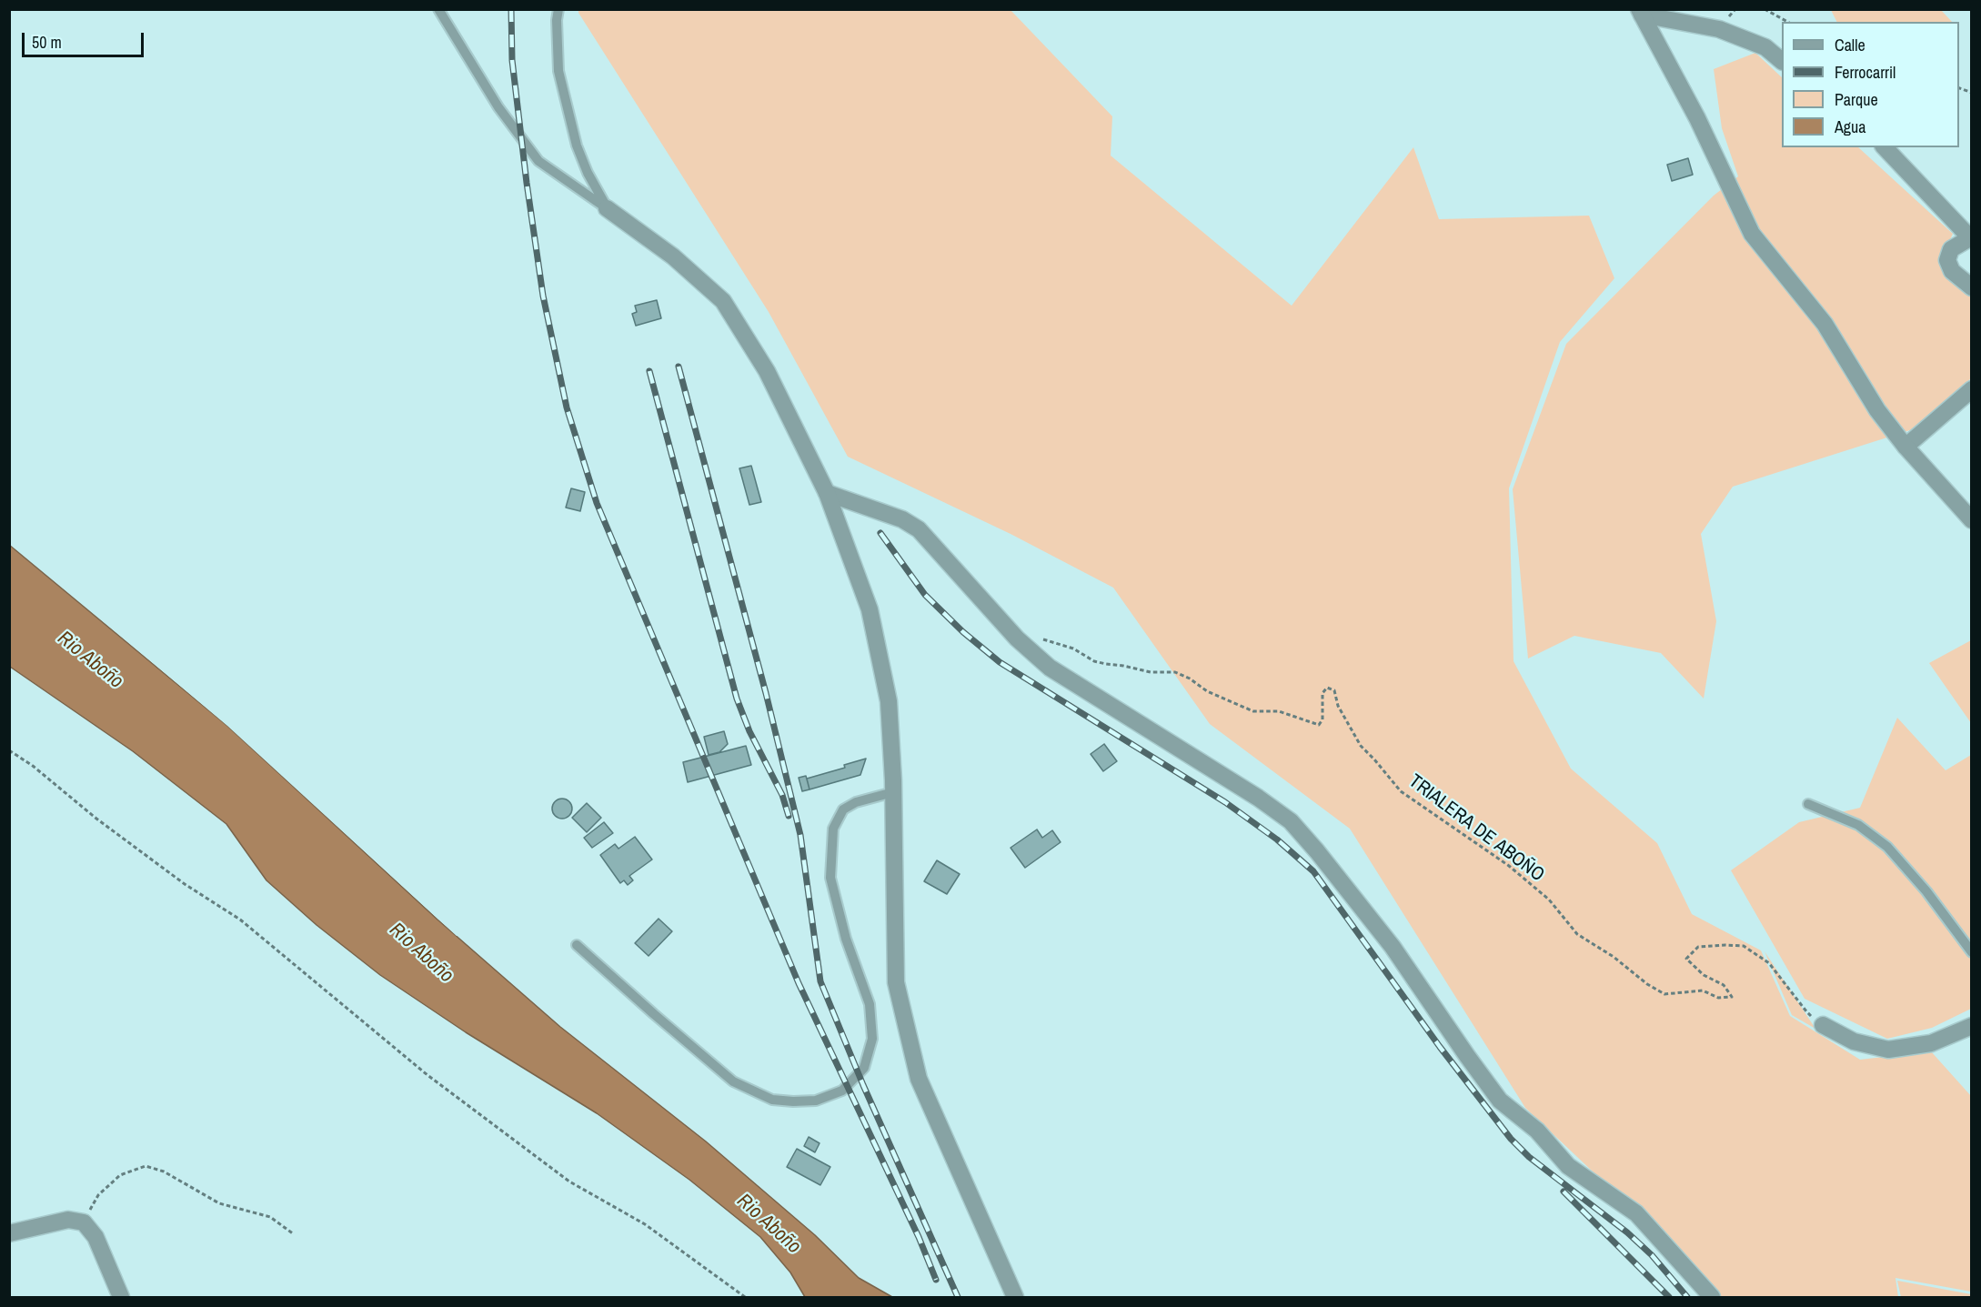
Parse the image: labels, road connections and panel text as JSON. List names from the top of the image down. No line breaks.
{"streets":{"path":["TRIALERA DE ABOÑO"]},"water":["Rio Aboño"],"legend":["Calle","Ferrocarril","Parque","Agua"],"scale_bar":"50 m"}
